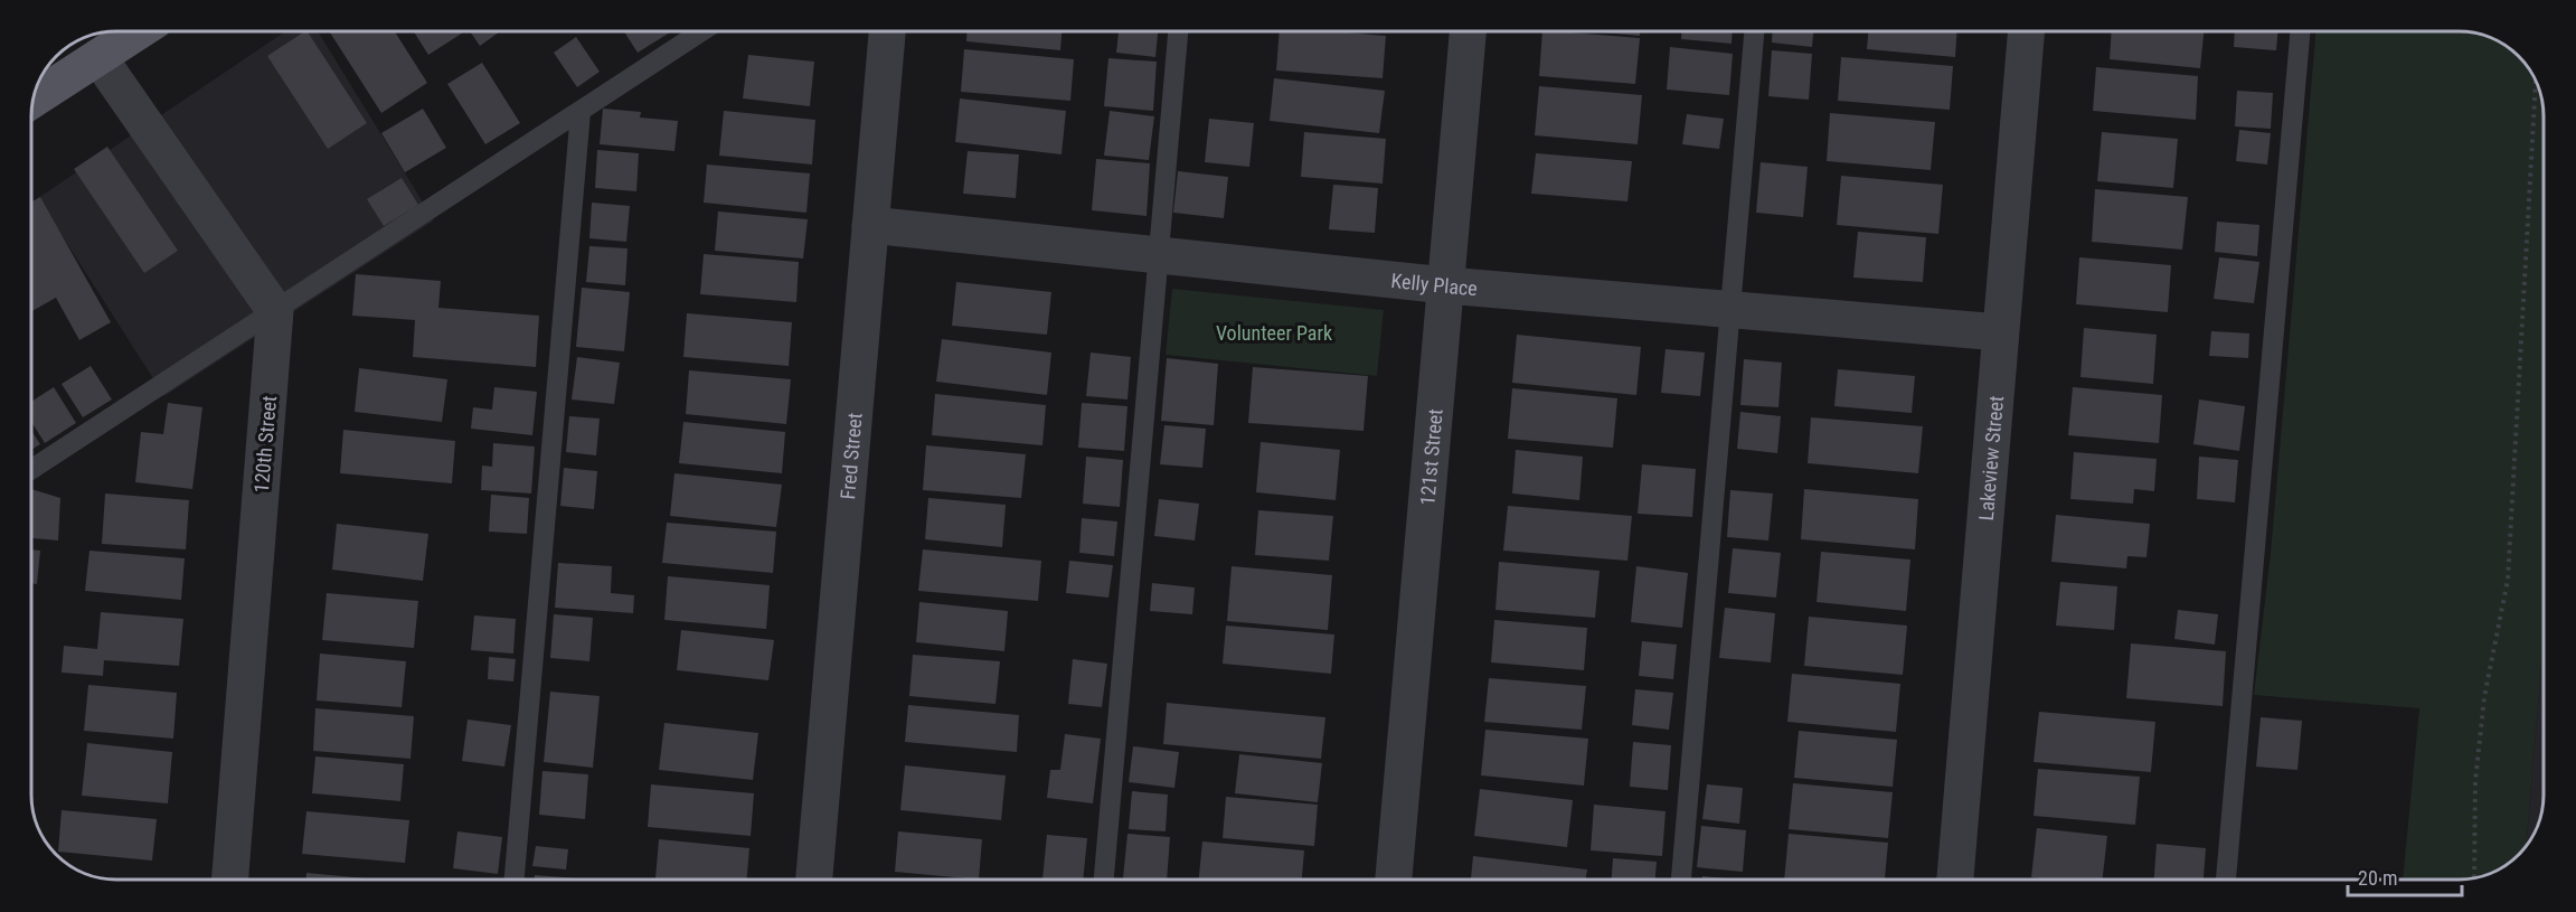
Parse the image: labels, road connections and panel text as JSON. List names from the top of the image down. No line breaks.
{"streets":{"street":["Kelly Place","120th Street","Fred Street","121st Street","Lakeview Street"]},"crossings":[["Kelly Place","Fred Street"],["Kelly Place","121st Street"],["Kelly Place","Lakeview Street"]],"parks":["Volunteer Park"],"scale_bar":"20 m"}
